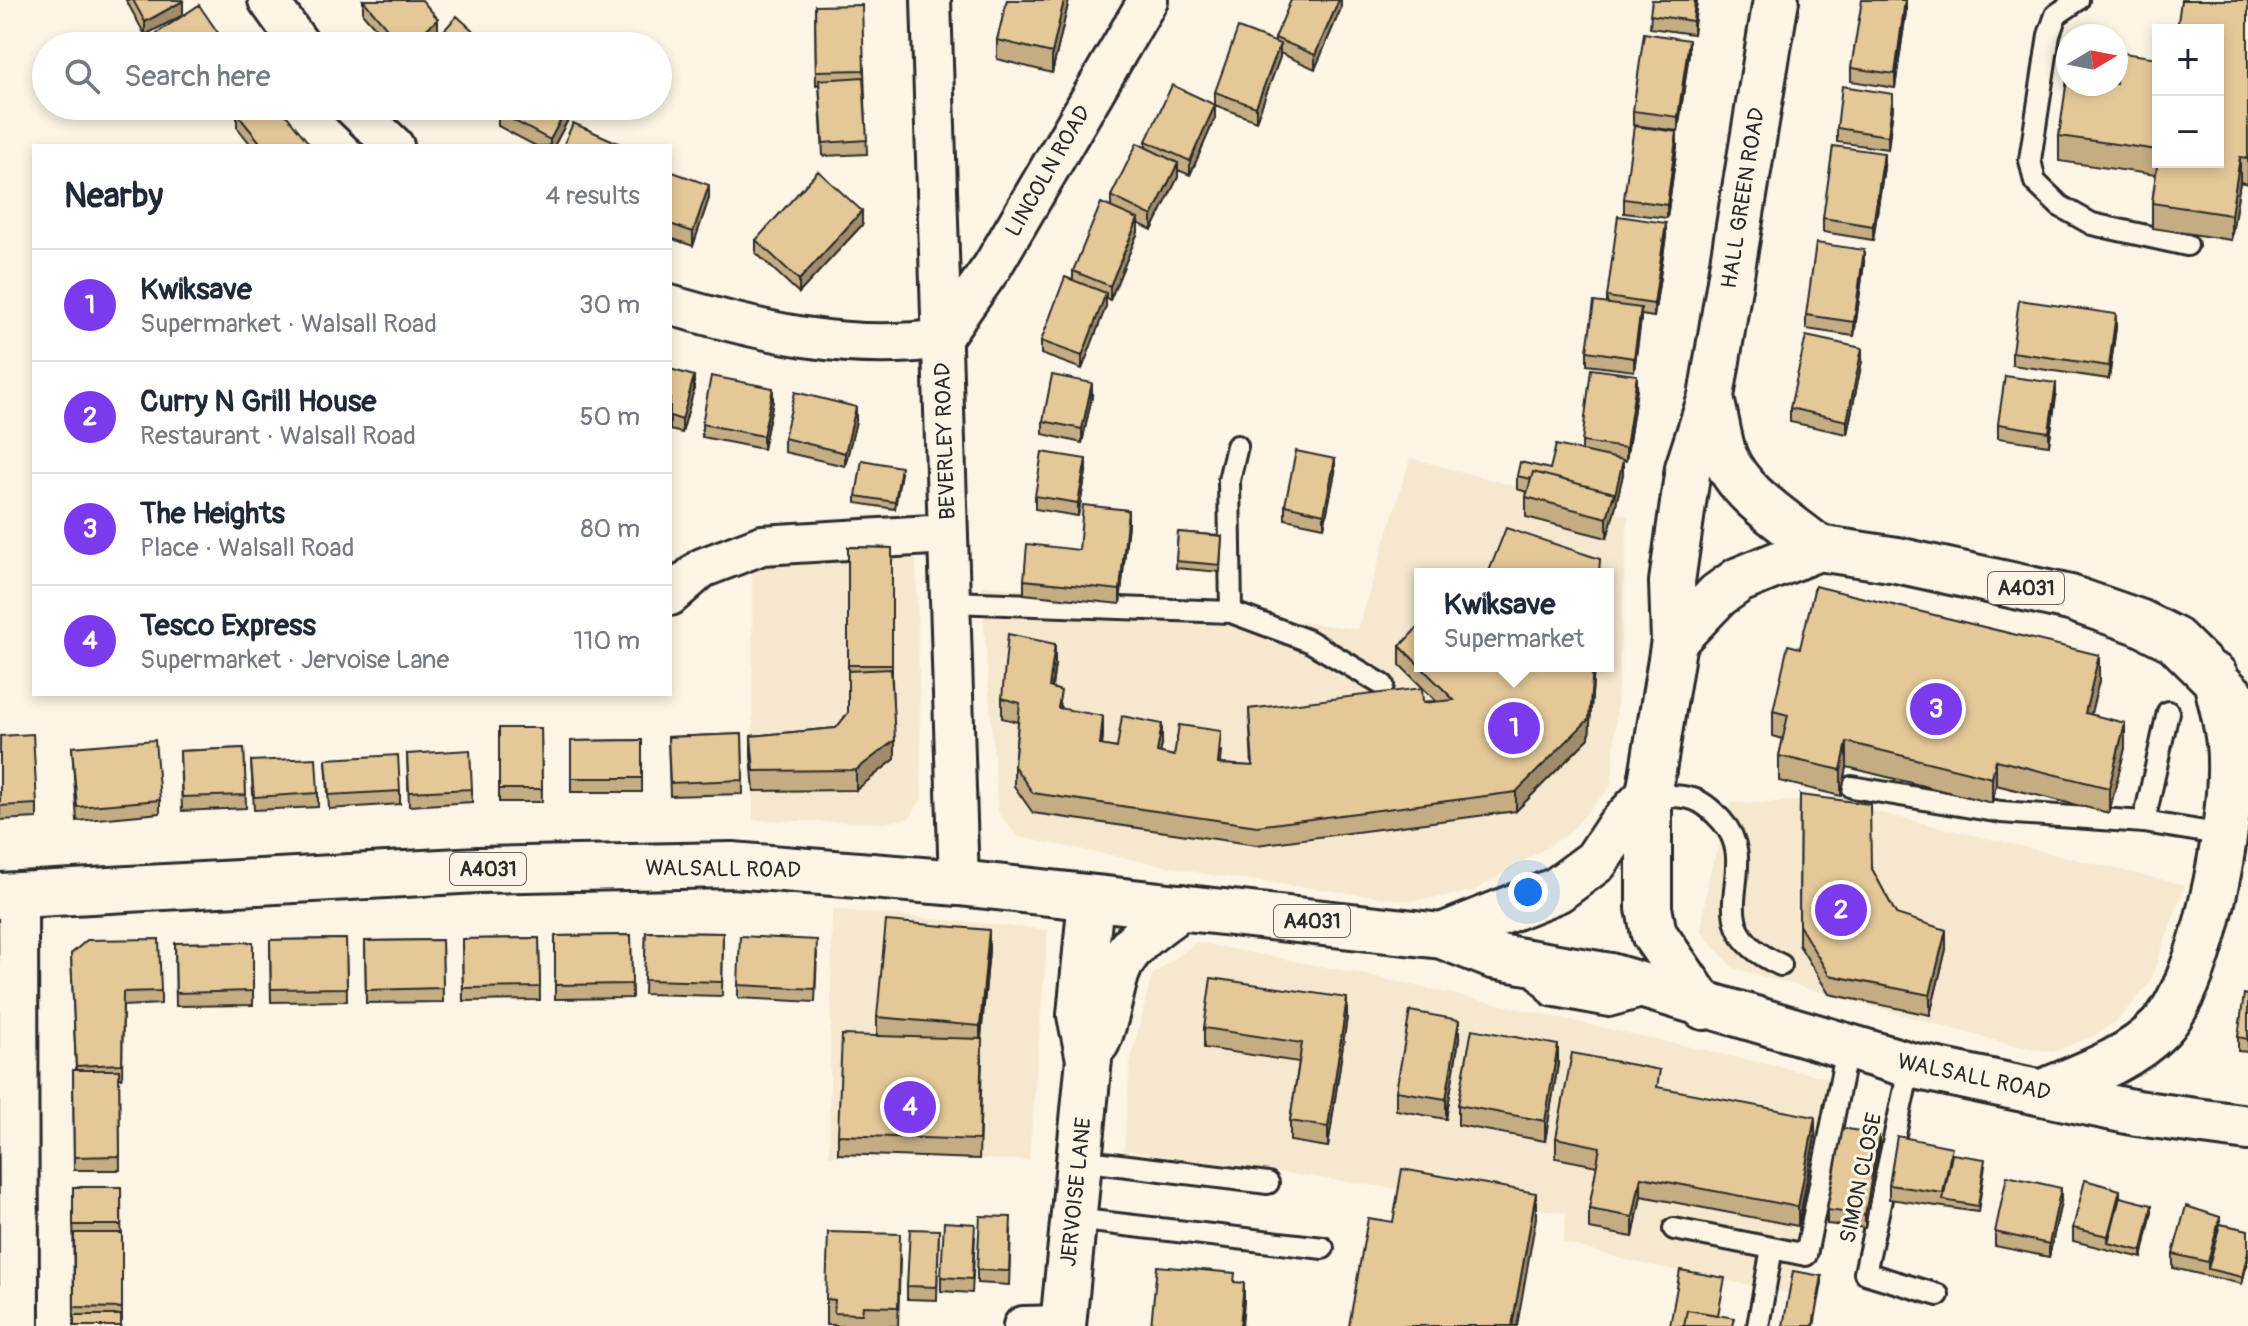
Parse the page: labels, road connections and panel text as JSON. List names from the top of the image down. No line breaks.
{"streets":{"main road":["HALL GREEN ROAD","A4031","WALSALL ROAD","JERVOISE LANE"],"street":["LINCOLN ROAD","BEVERLEY ROAD"],"lane":["SIMON CLOSE"]},"crossings":[["LINCOLN ROAD","BEVERLEY ROAD"],["HALL GREEN ROAD","A4031"],["BEVERLEY ROAD","WALSALL ROAD"],["WALSALL ROAD","SIMON CLOSE"],["WALSALL ROAD","JERVOISE LANE"]],"north":"right","page":{"map_buttons":["+","−"],"search":"Search here","heading":["Nearby","4 results"],"list":[{"mark":"1","name":"Kwiksave","note":"Supermarket · Walsall Road","value":"30 m"},{"mark":"2","name":"Curry N Grill House","note":"Restaurant · Walsall Road","value":"50 m"},{"mark":"3","name":"The Heights","note":"Place · Walsall Road","value":"80 m"},{"mark":"4","name":"Tesco Express","note":"Supermarket · Jervoise Lane","value":"110 m"}],"popup":["Kwiksave","Supermarket"],"pins":["3","1","2","4"]}}
